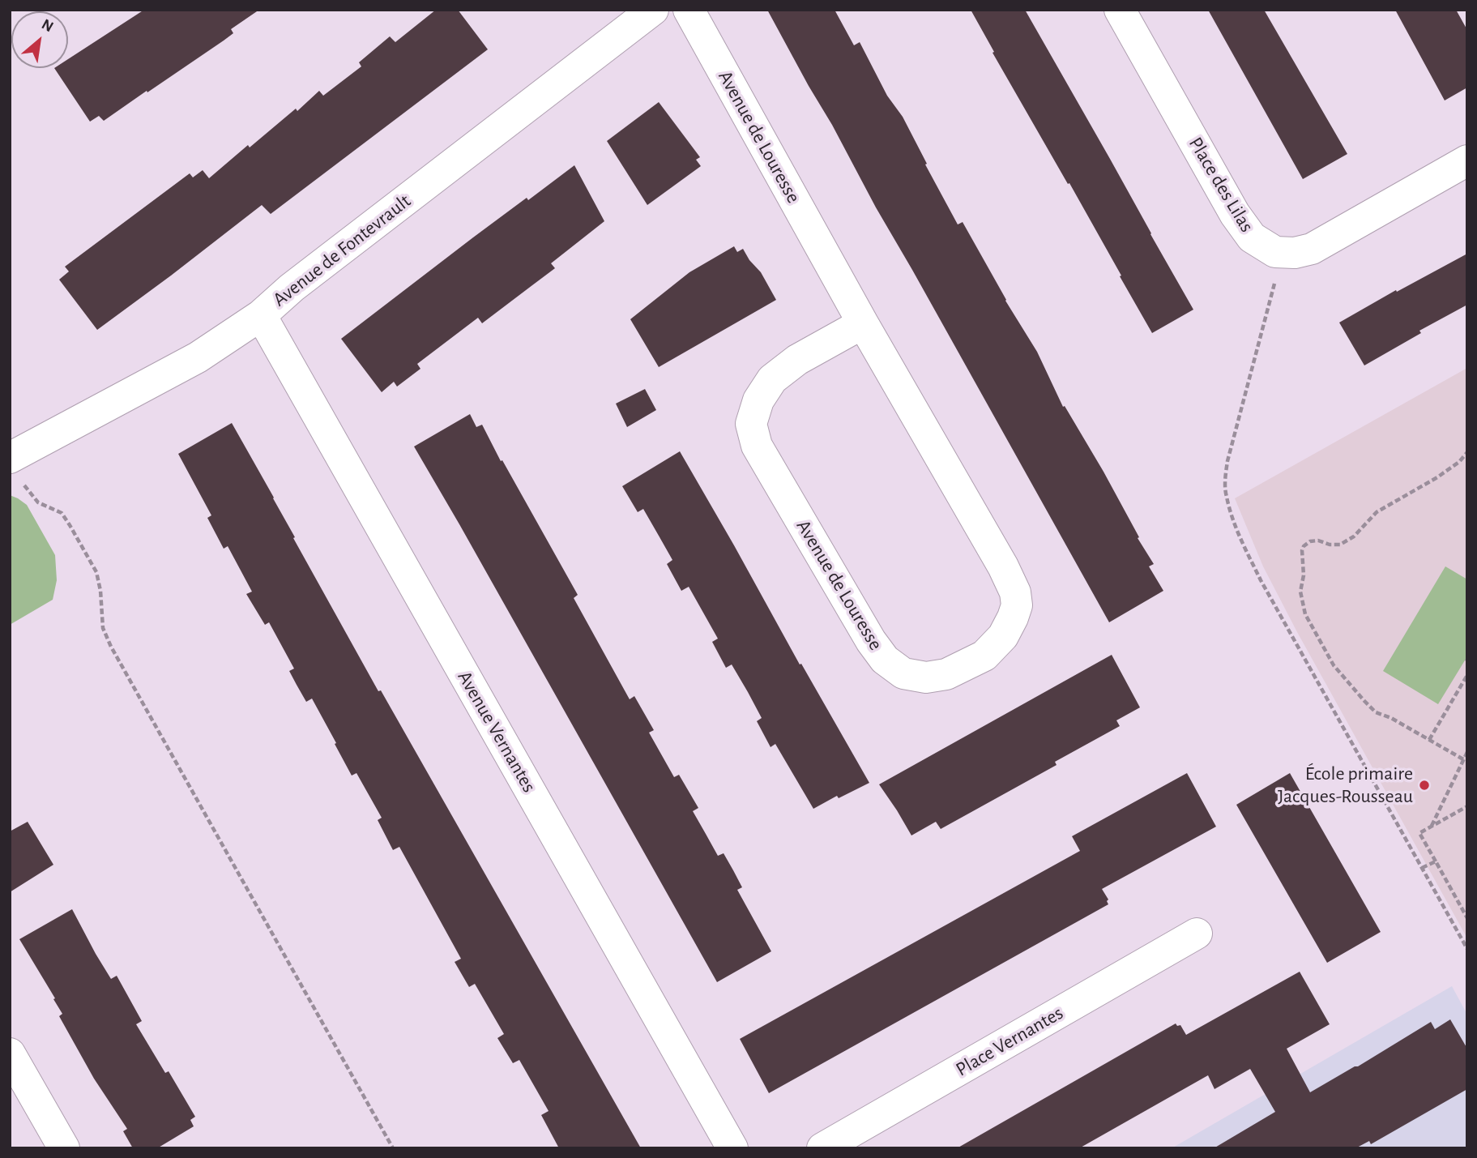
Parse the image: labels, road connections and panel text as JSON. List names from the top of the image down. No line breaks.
{"streets":{"street":["Avenue de Louresse","Place des Lilas","Avenue de Fontevrault","Avenue Vernantes","Place Vernantes"]},"crossings":[["Avenue de Fontevrault","Avenue Vernantes"]],"places":["École primaire Jacques-Rousseau"],"north":"top right"}
